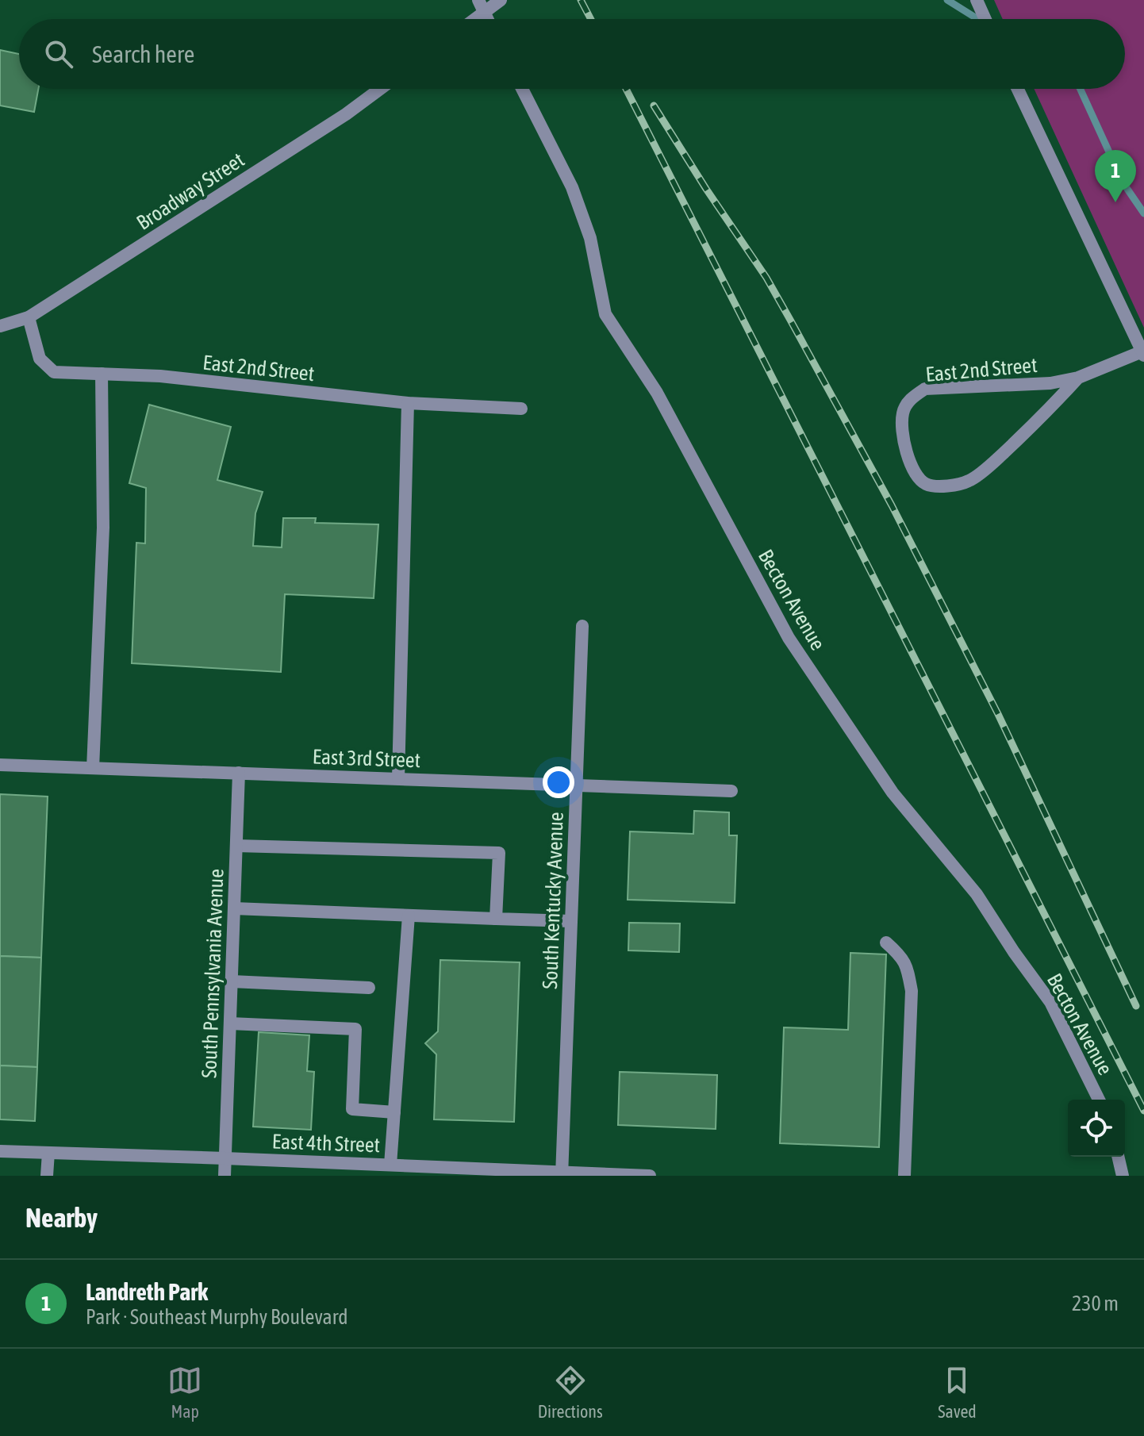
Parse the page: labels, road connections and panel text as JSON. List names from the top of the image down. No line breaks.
{"streets":{"street":["Broadway Street","East 2nd Street","Becton Avenue","East 3rd Street","South Kentucky Avenue","South Pennsylvania Avenue","East 4th Street"]},"crossings":[["Broadway Street","East 2nd Street"],["East 3rd Street","South Kentucky Avenue"],["East 3rd Street","South Pennsylvania Avenue"],["South Kentucky Avenue","East 4th Street"],["South Pennsylvania Avenue","East 4th Street"]],"page":{"search":"Search here","pins":"1","heading":"Nearby","list":[{"mark":"1","name":"Landreth Park","note":"Park · Southeast Murphy Boulevard","value":"230 m"}],"nav":["Map","Directions","Saved"]}}
